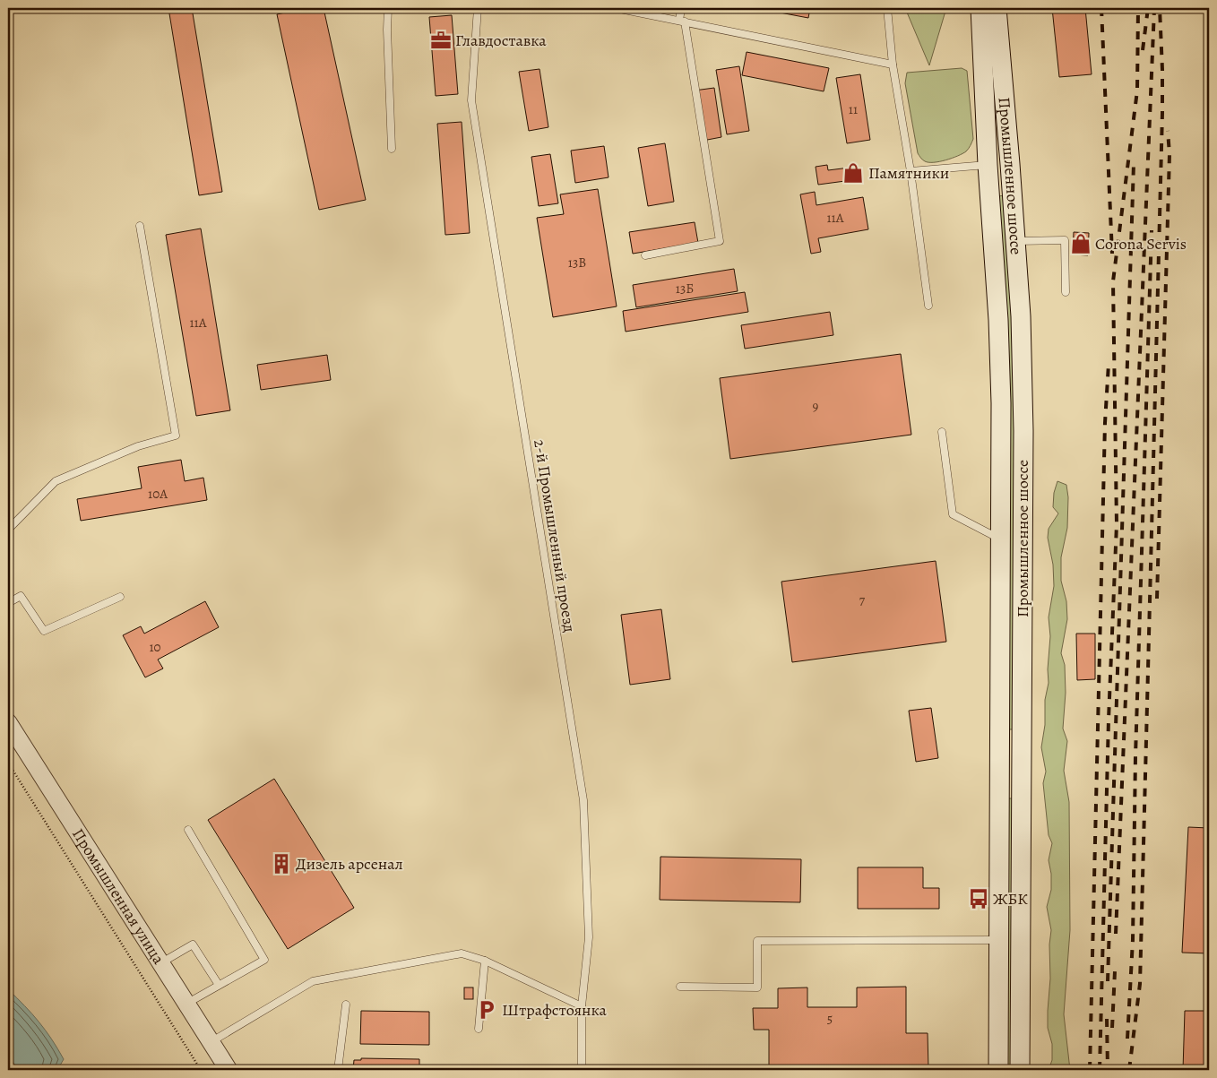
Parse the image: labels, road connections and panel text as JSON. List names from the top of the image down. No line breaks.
{"streets":{"main road":["Промышленное шоссе"],"street":["Промышленная улица"],"lane":["2-й Промышленный проезд"]},"places":{"office":["Главдоставка"],"shop":["Памятники","Corona Servis"],"building":["Дизель арсенал"],"bus stop":["ЖБК"],"parking":["Штрафстоянка"]},"house_numbers":["11","11А","13В","13Б","11А","9","10А","7","10","5"]}
